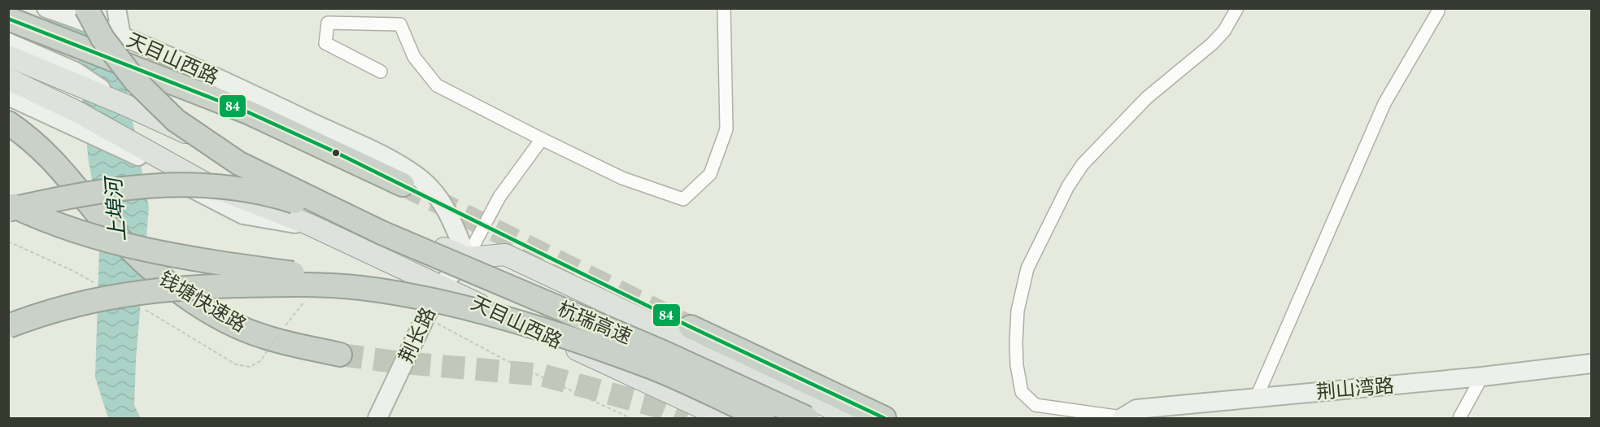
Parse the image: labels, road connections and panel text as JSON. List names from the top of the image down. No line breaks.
{"streets":{"highway":["钱塘快速路","杭瑞高速"],"main road":["天目山西路","荆长路","荆山湾路"]},"crossings":[["天目山西路","荆长路"]],"water":["上埠河"],"lines":["transit line 84"]}
